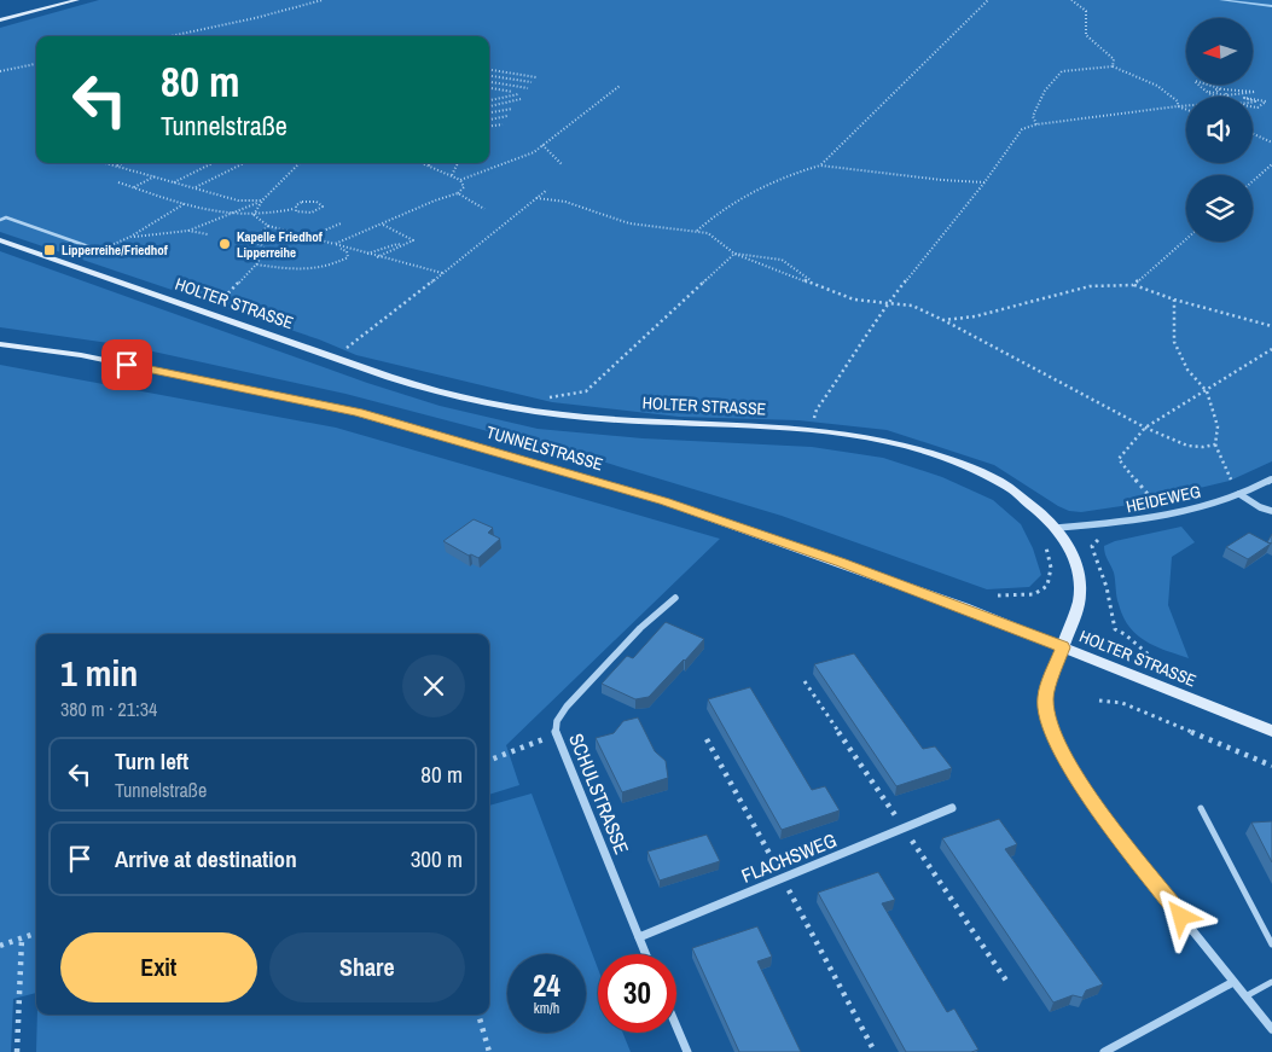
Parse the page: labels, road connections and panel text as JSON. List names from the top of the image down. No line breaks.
{"streets":{"street":["HOLTER STRASSE","TUNNELSTRASSE","HEIDEWEG","SCHULSTRASSE","FLACHSWEG"]},"crossings":[["HOLTER STRASSE","TUNNELSTRASSE"],["HOLTER STRASSE","HEIDEWEG"],["SCHULSTRASSE","FLACHSWEG"]],"places":{"other":["Kapelle Friedhof Lipperreihe"],"transit":["Lipperreihe/Friedhof"]},"north":"left","page":{"turn":["80 m","Tunnelstraße"],"heading":["1 min","380 m · 21:34"],"list":[{"name":"Turn left","note":"Tunnelstraße","value":"80 m"},{"name":"Arrive at destination","value":"300 m"}],"buttons":["Exit","Share"],"speed":"24 km/h","limit":"30"}}
